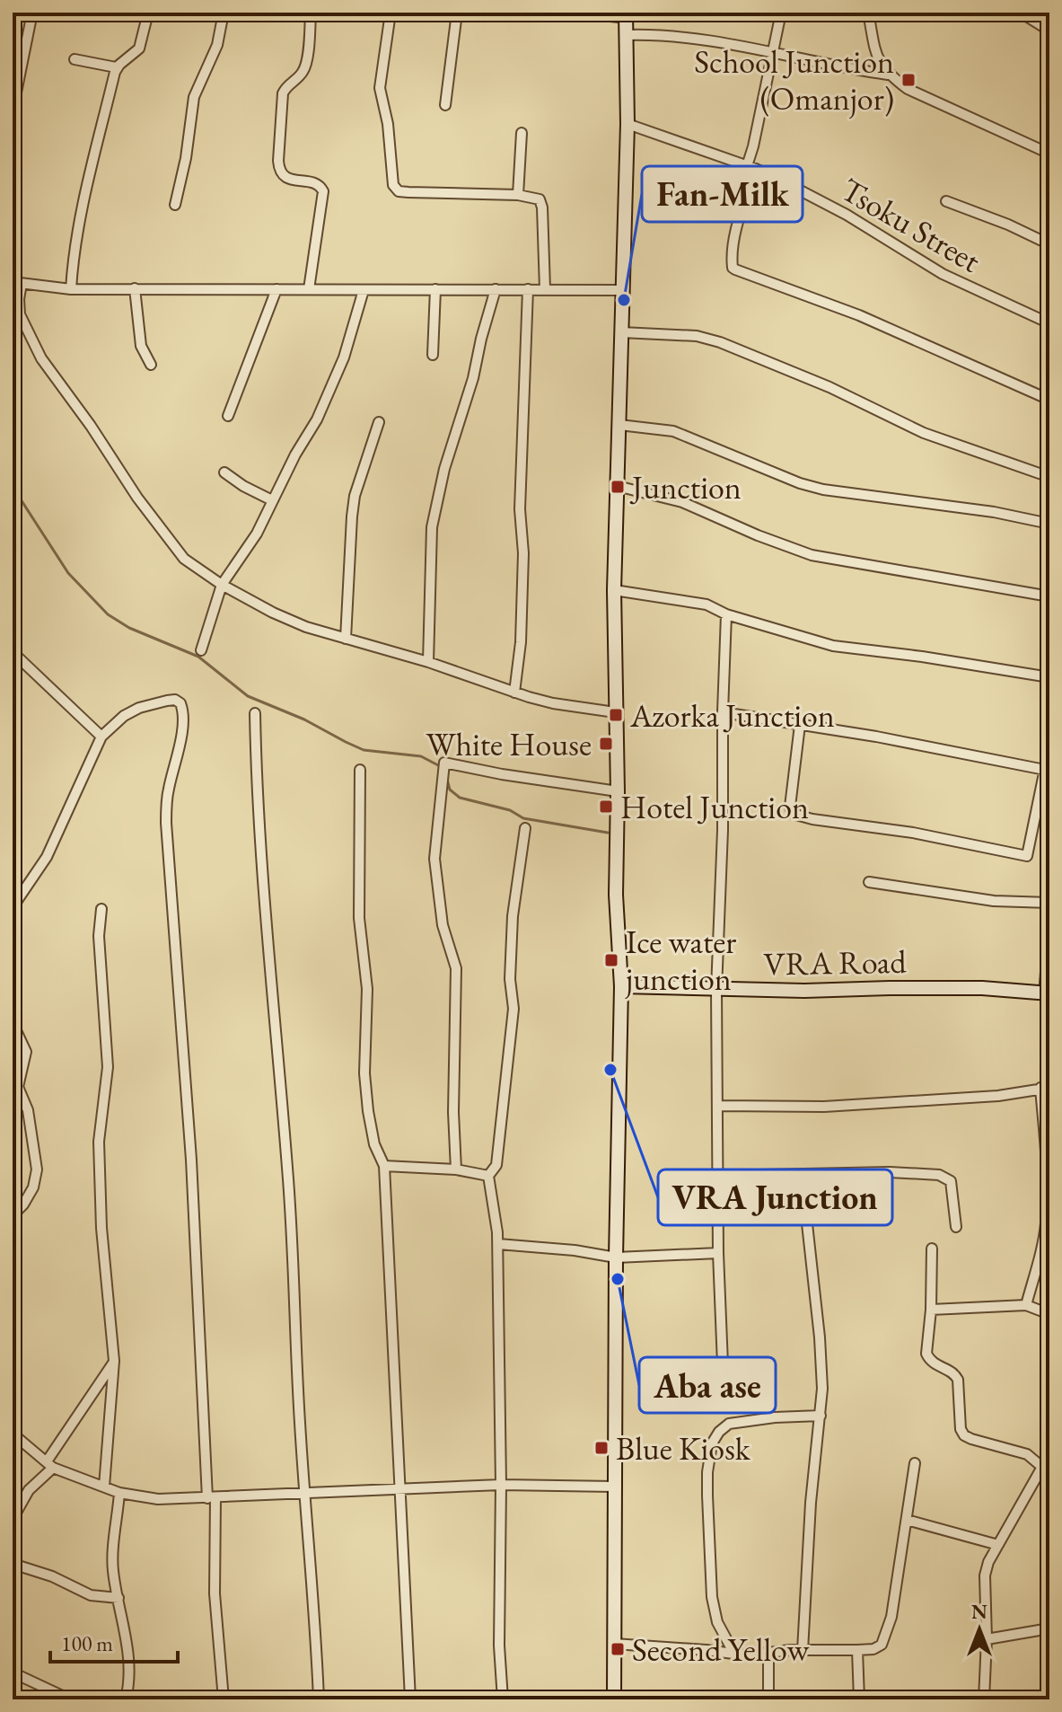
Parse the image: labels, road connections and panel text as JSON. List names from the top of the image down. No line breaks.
{"streets":{"street":["Tsoku Street","VRA Road"]},"places":{"transit":["School Junction (Omanjor)","Junction","Azorka Junction","White House","Hotel Junction","Ice water junction","Blue Kiosk","Second Yellow"],"other":["Fan-Milk","VRA Junction","Aba ase"]},"scale_bar":"100 m","north":"top"}
